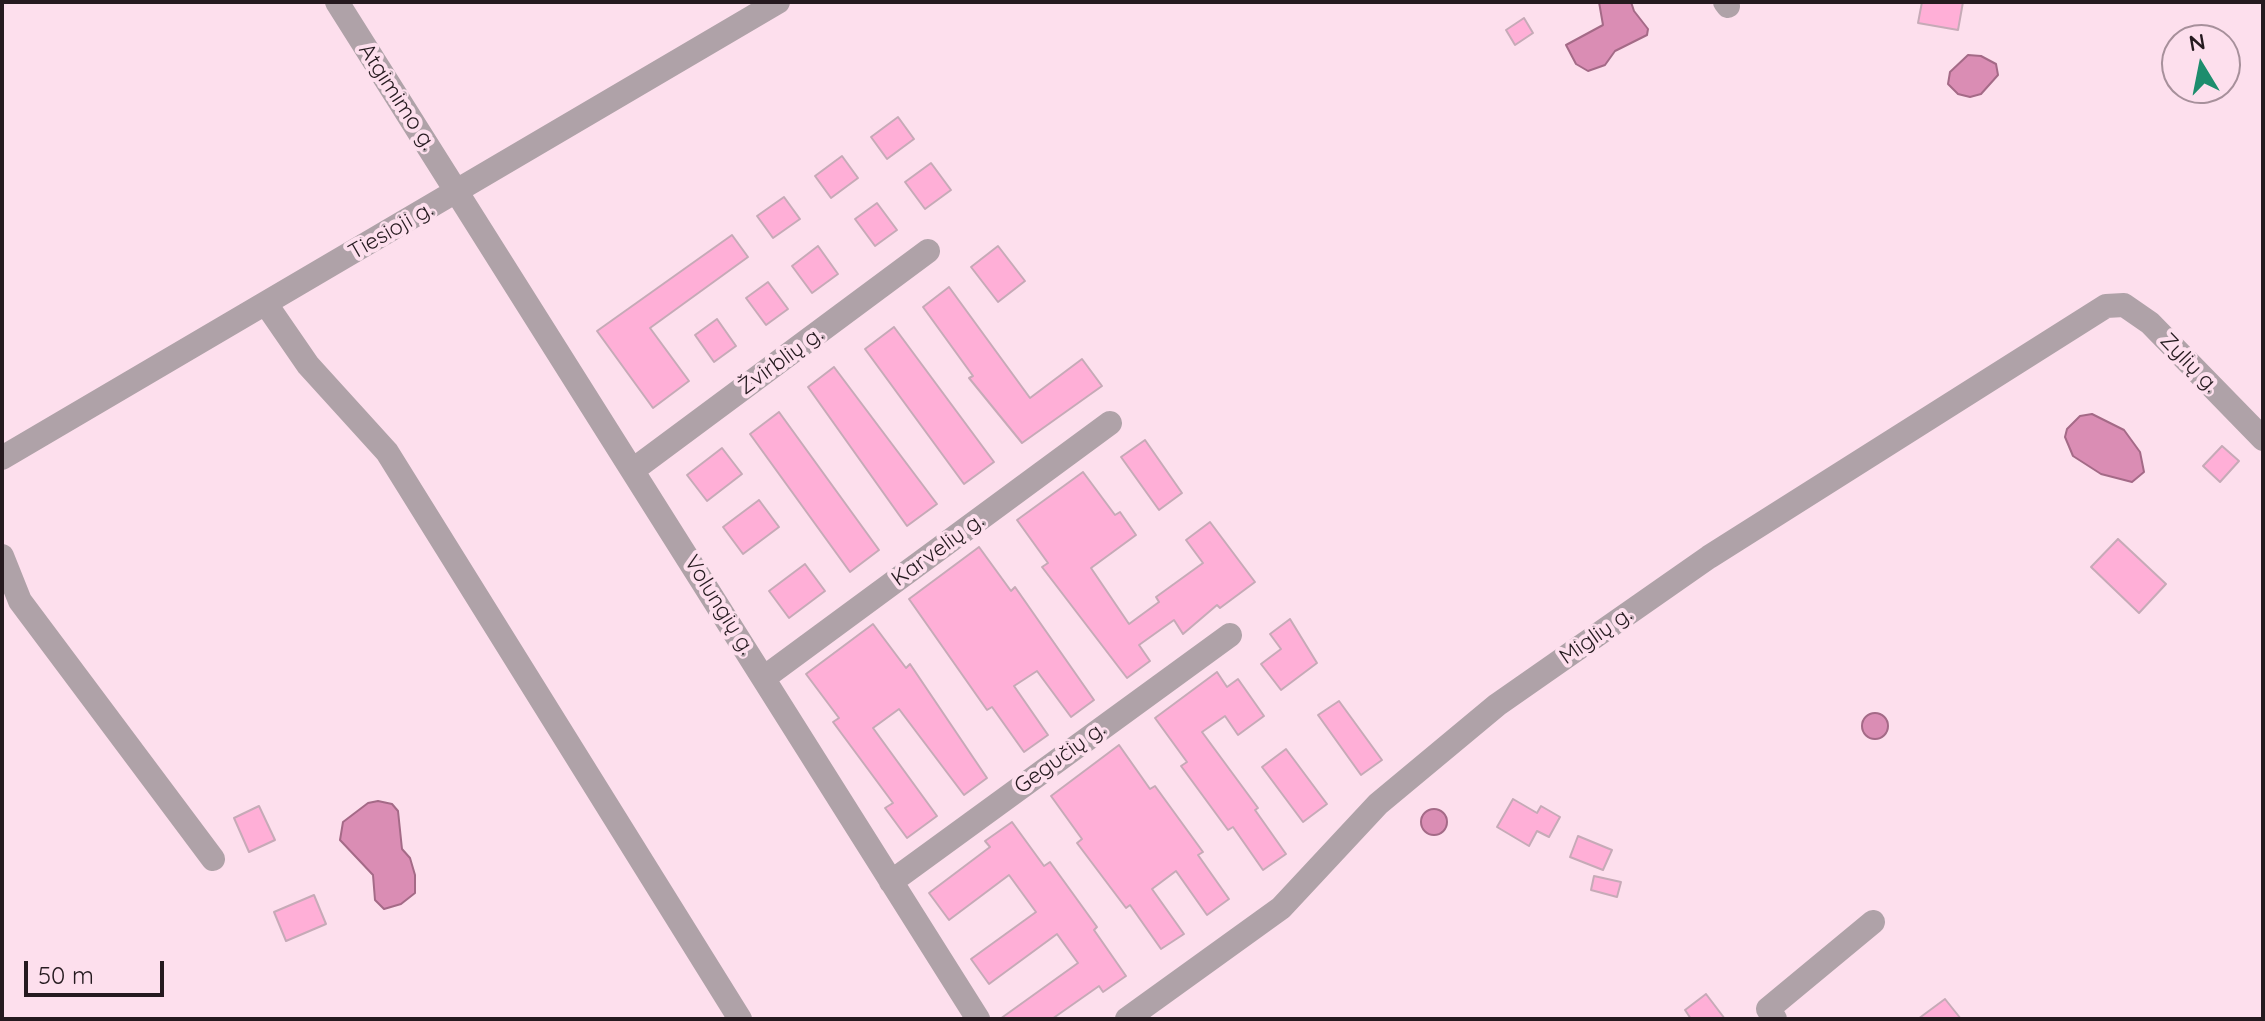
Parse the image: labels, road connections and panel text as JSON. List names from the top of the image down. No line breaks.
{"streets":{"street":["Atgimimo g.","Tiesioji g.","Žvirblių g.","Zylių g.","Karvelių g.","Volungių g.","Miglių g.","Gegučių g."]},"crossings":[["Atgimimo g.","Tiesioji g."],["Atgimimo g.","Volungių g."],["Tiesioji g.","Volungių g."],["Žvirblių g.","Volungių g."],["Zylių g.","Miglių g."],["Karvelių g.","Volungių g."],["Volungių g.","Gegučių g."]],"scale_bar":"50 m","north":"top"}
